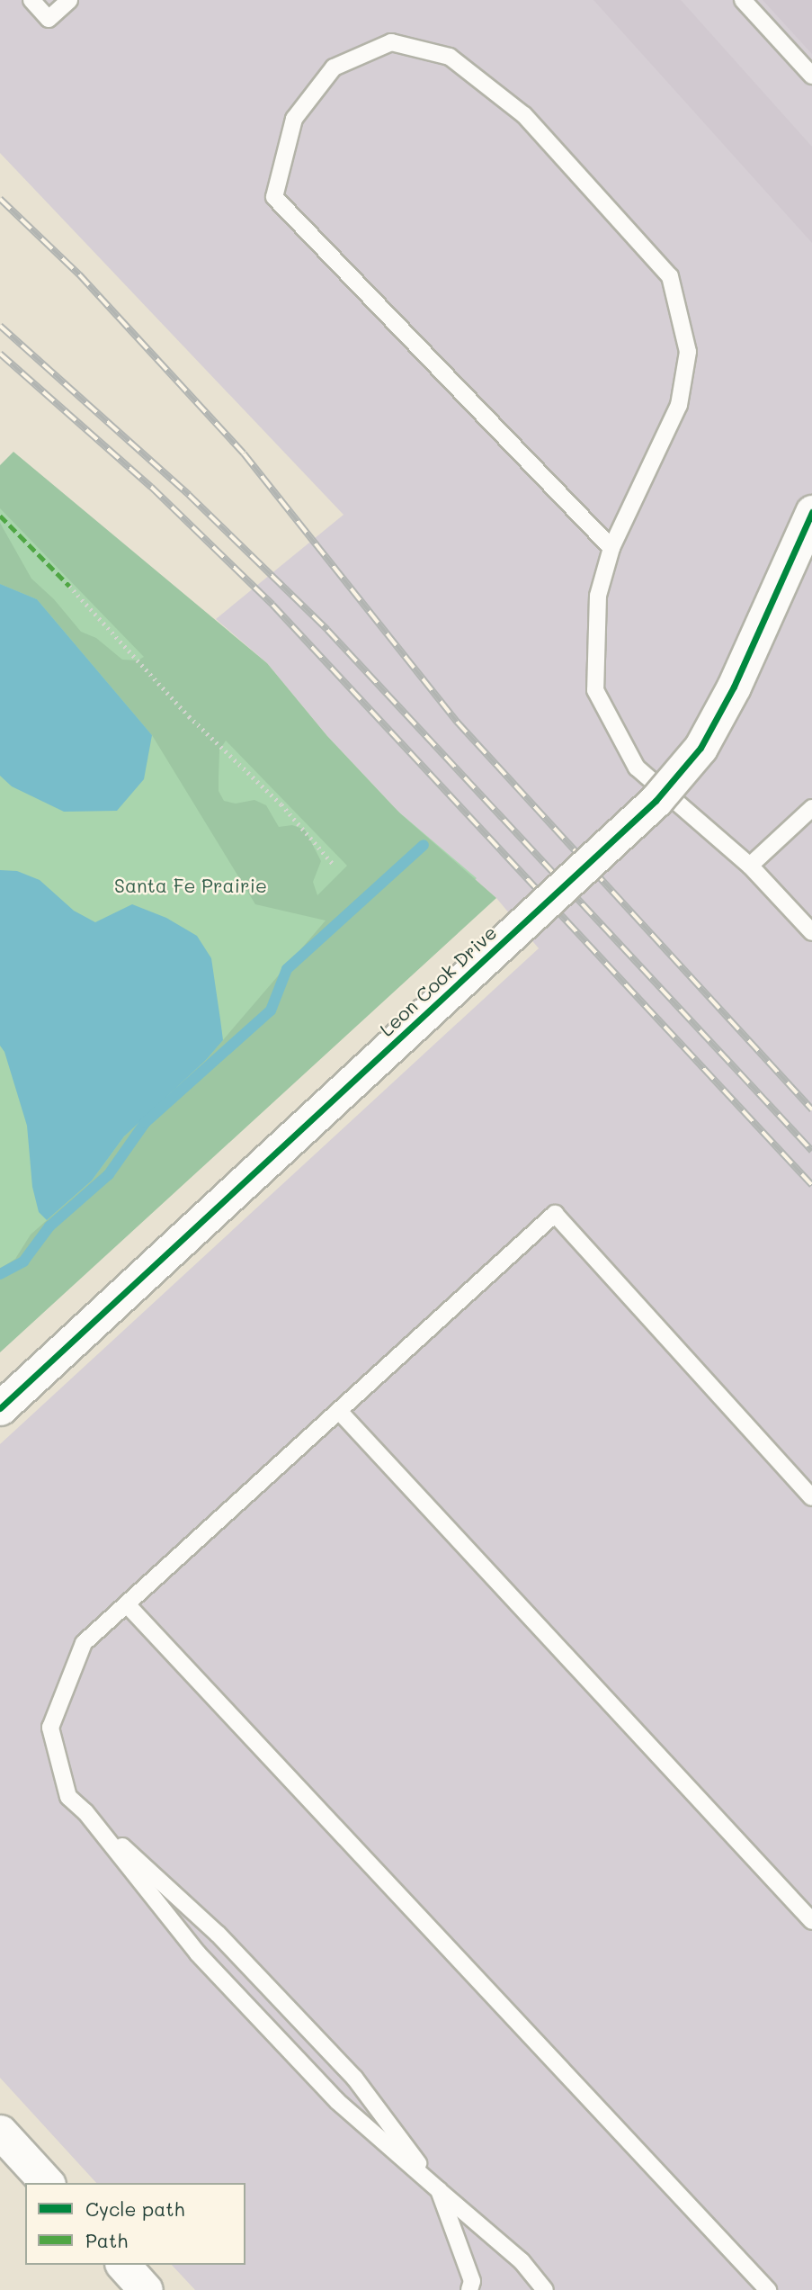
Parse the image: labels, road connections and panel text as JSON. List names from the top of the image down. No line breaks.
{"streets":{"street":["Leon Cook Drive"]},"parks":["Santa Fe Prairie"],"legend":["Cycle path","Path"]}
